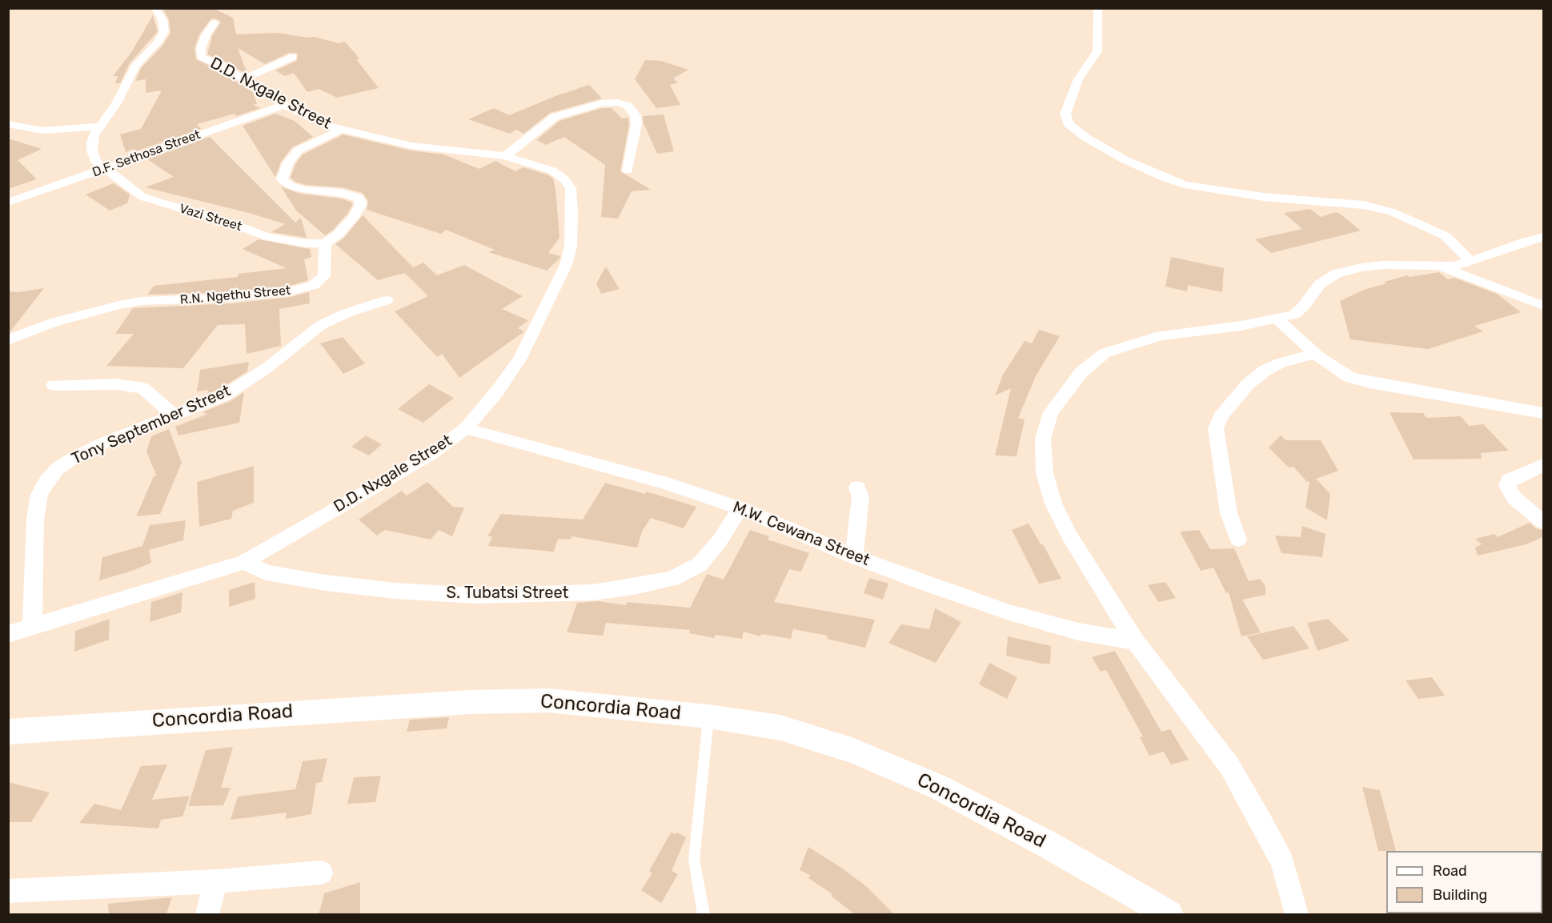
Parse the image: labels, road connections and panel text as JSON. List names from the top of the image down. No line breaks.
{"streets":{"street":["D.D. Nxgale Street","D.F. Sethosa Street","Vazi Street","R.N. Ngethu Street","Tony September Street","M.W. Cewana Street","S. Tubatsi Street","Concordia Road"]},"crossings":[["D.D. Nxgale Street","D.F. Sethosa Street"],["D.D. Nxgale Street","Tony September Street"],["D.D. Nxgale Street","M.W. Cewana Street"],["D.D. Nxgale Street","S. Tubatsi Street"],["D.F. Sethosa Street","Vazi Street"],["Vazi Street","R.N. Ngethu Street"],["M.W. Cewana Street","S. Tubatsi Street"]],"legend":["Road","Building"]}
